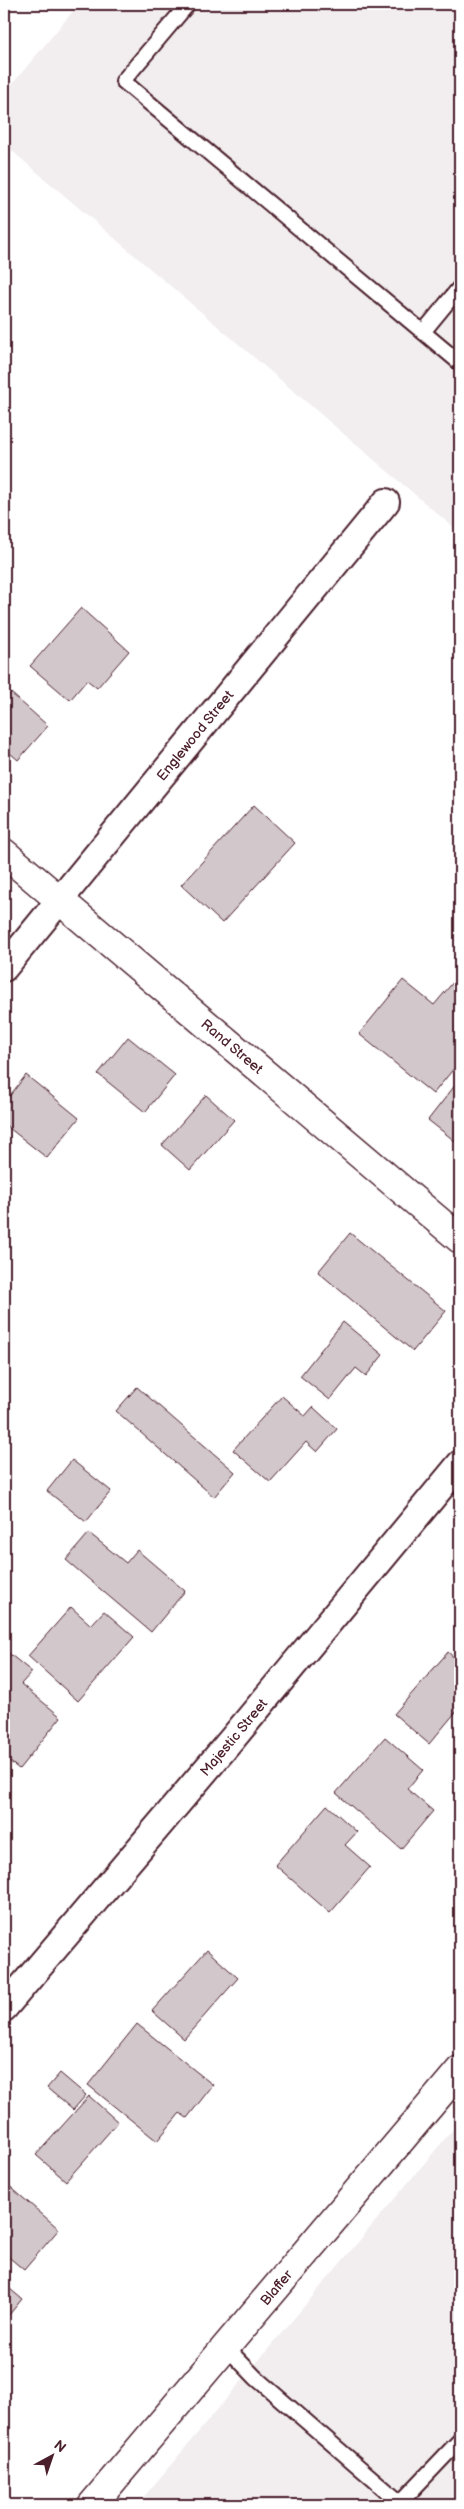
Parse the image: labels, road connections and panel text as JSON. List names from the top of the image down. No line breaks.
{"streets":{"street":["Englewood Street","Rand Street","Majestic Street","Blaffer"]},"crossings":[["Englewood Street","Rand Street"]],"north":"top right"}
